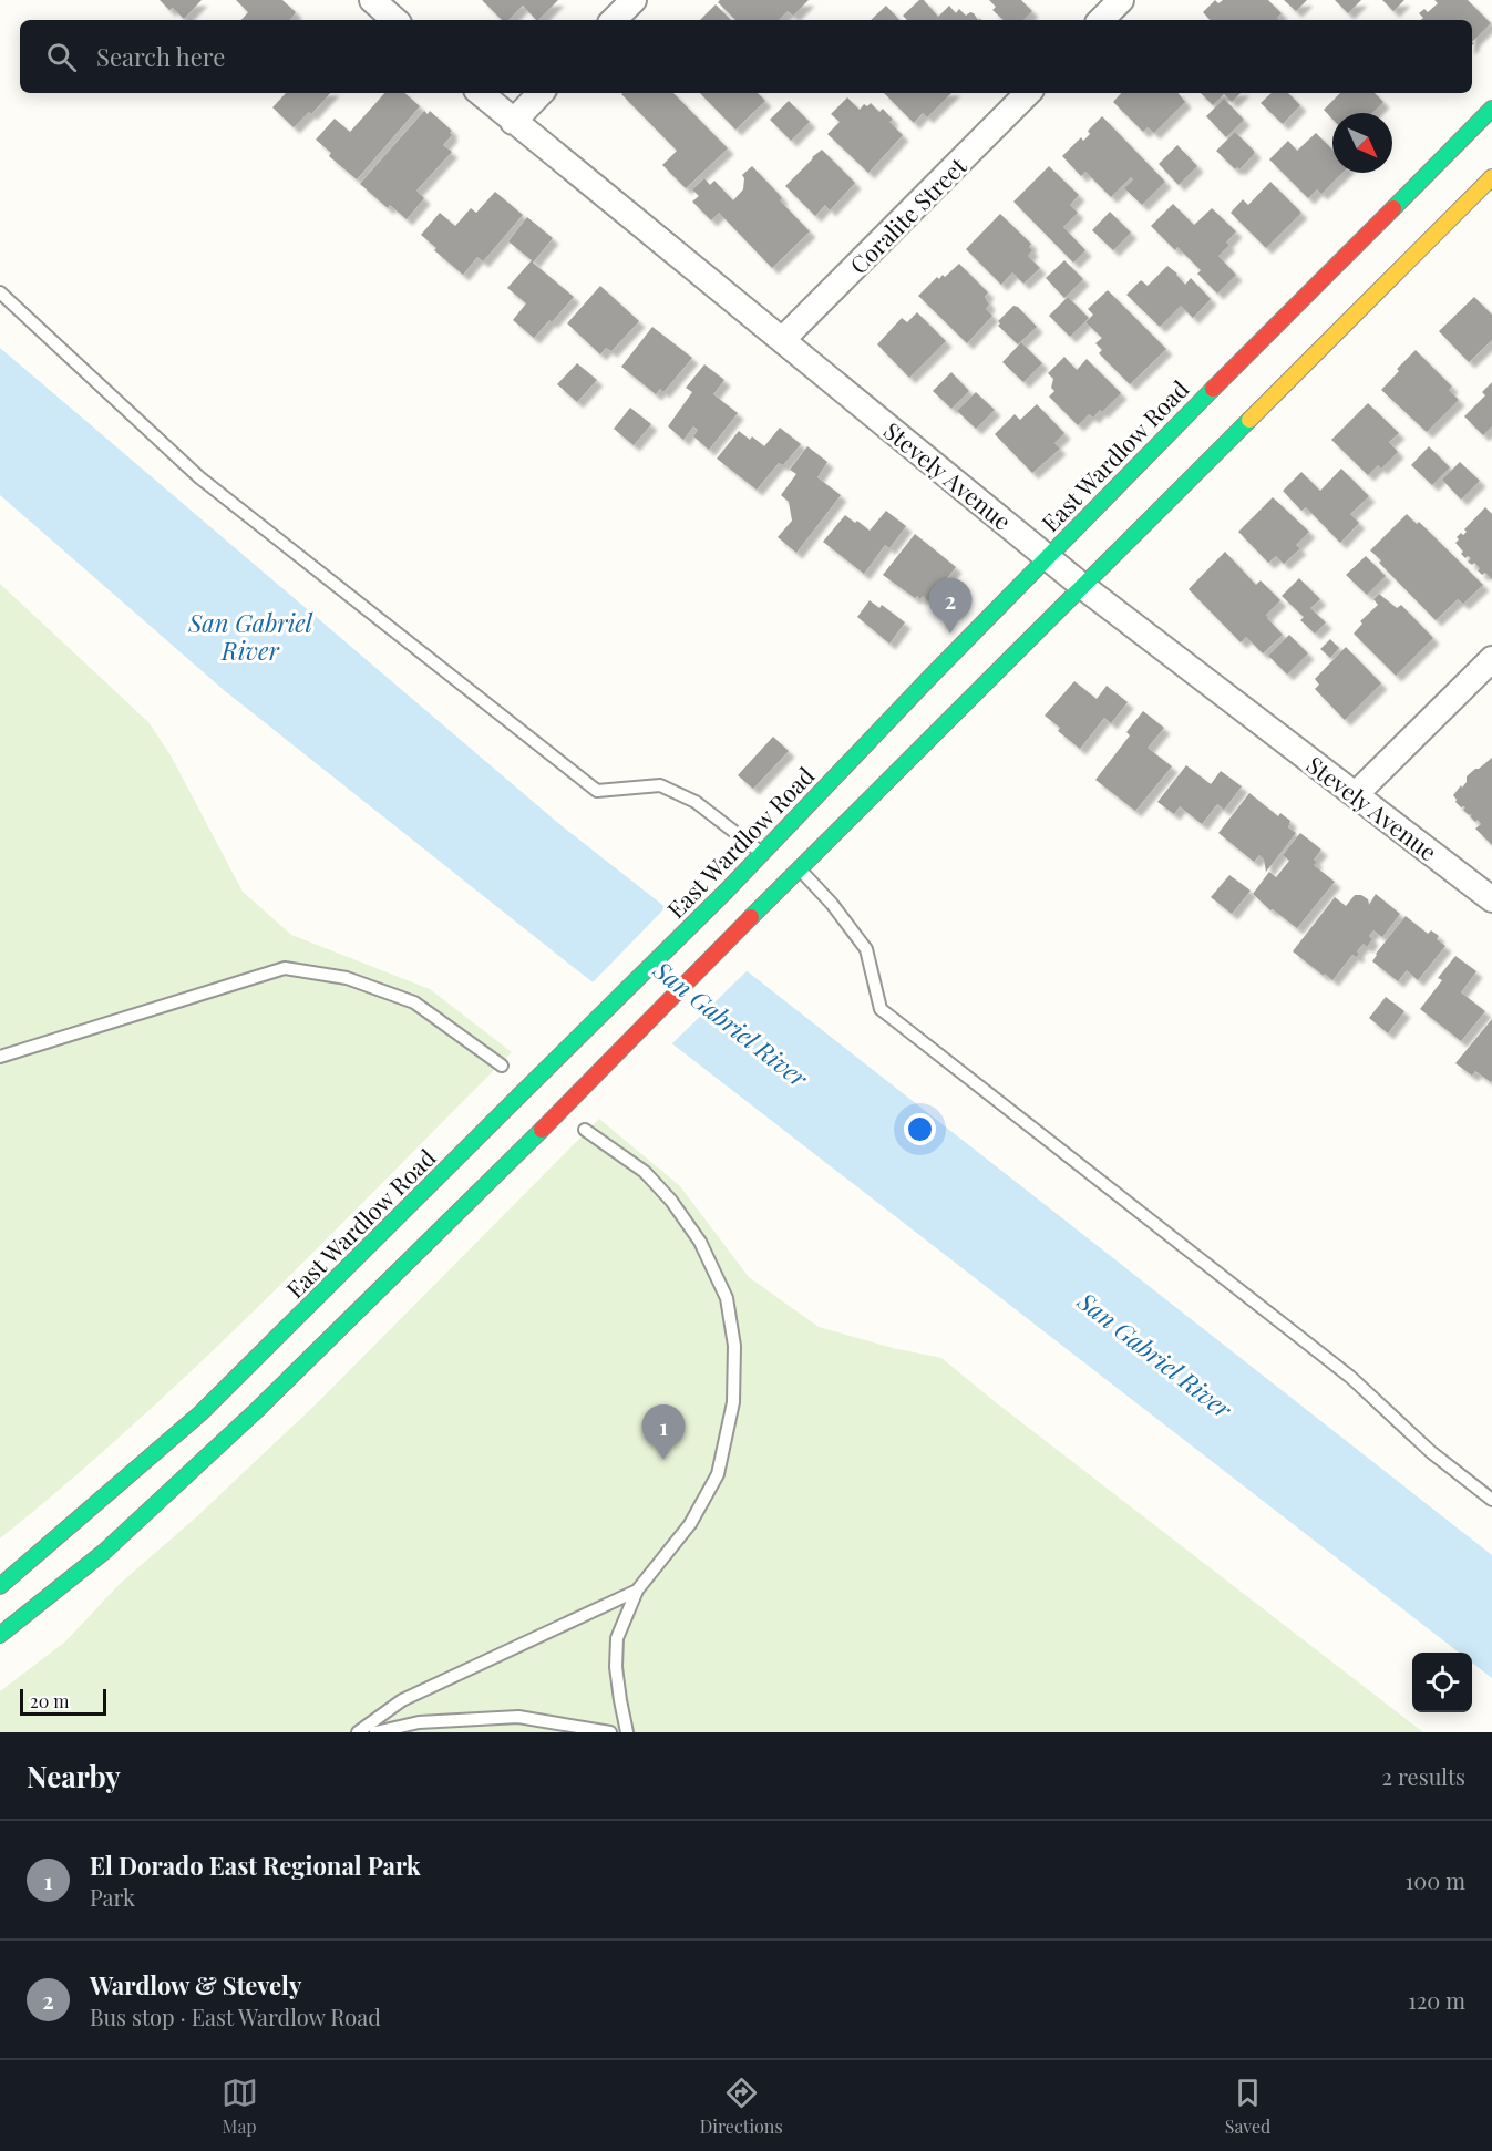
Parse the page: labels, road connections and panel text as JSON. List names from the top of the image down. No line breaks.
{"streets":{"main road":["East Wardlow Road"],"street":["Coralite Street","Stevely Avenue"]},"crossings":[["Coralite Street","Stevely Avenue"],["East Wardlow Road","Stevely Avenue"]],"water":["San Gabriel River"],"scale_bar":"20 m","north":"bottom right","page":{"search":"Search here","pins":["2","1"],"scale":"20 m","heading":["Nearby","2 results"],"list":[{"mark":"1","name":"El Dorado East Regional Park","note":"Park","value":"100 m"},{"mark":"2","name":"Wardlow & Stevely","note":"Bus stop · East Wardlow Road","value":"120 m"}],"nav":["Map","Directions","Saved"]}}
